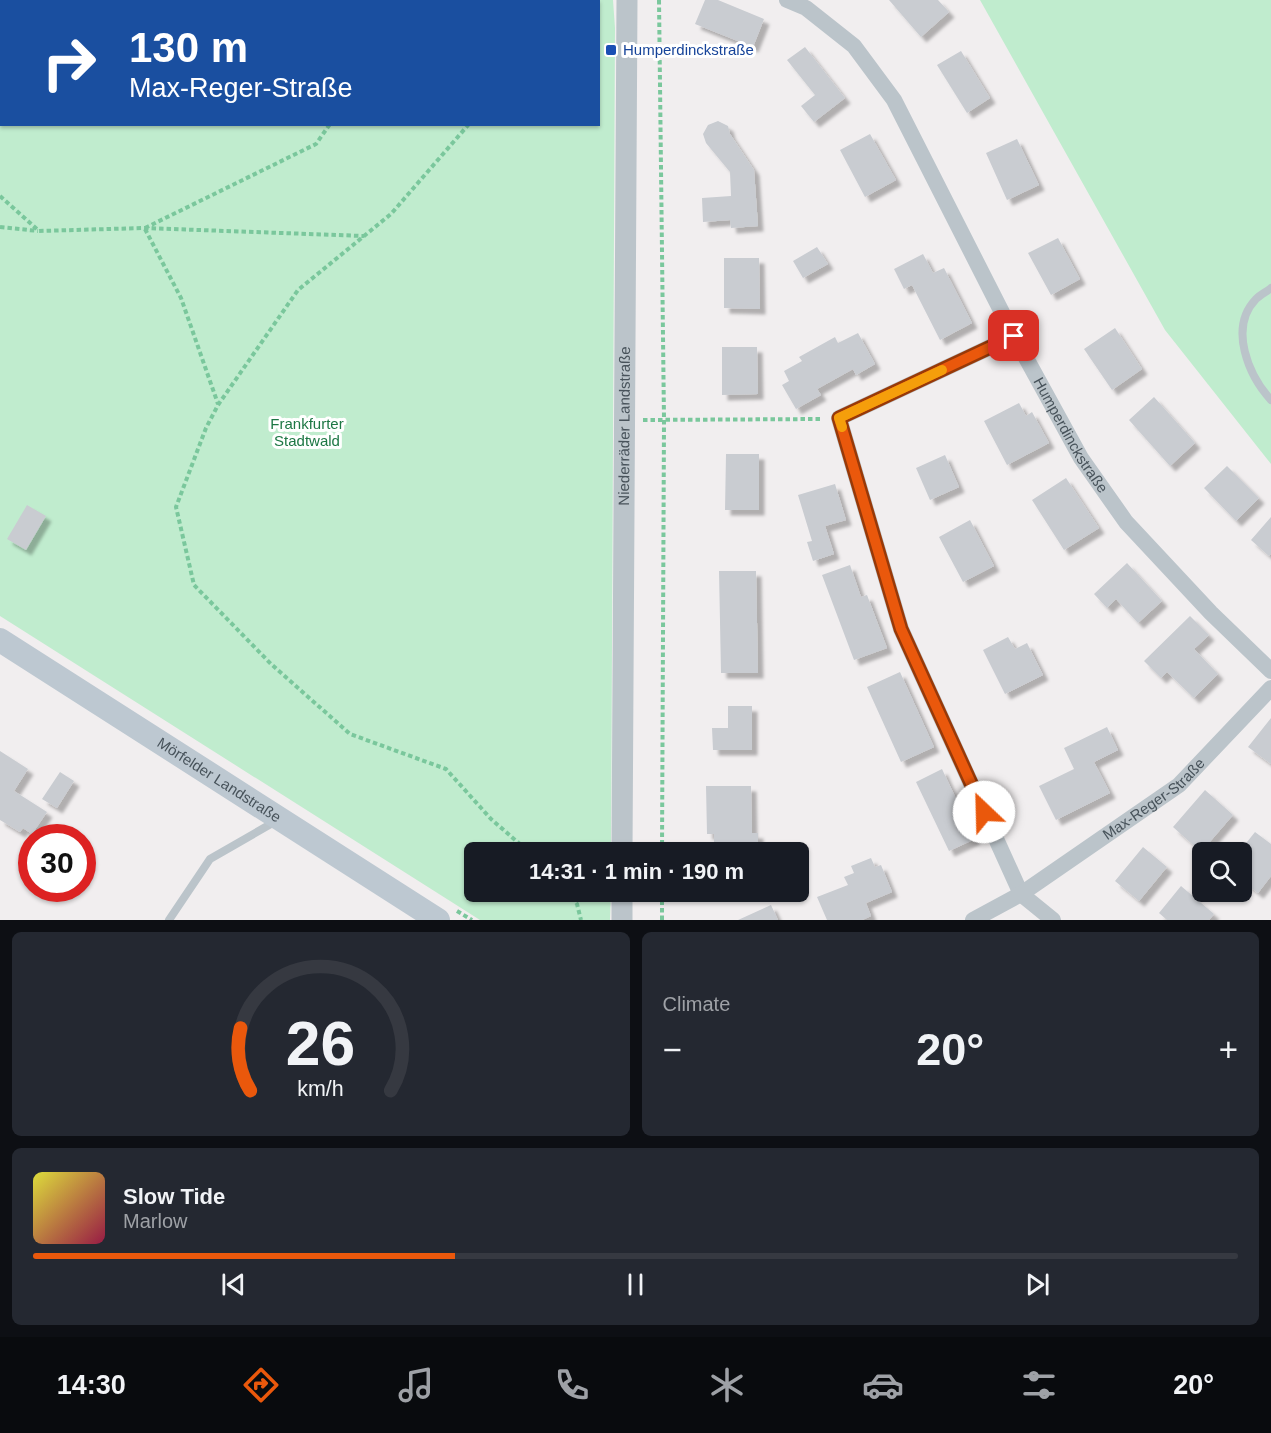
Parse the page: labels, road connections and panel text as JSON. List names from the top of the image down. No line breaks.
{"streets":{"main road":["Mörfelder Landstraße"],"street":["Niederräder Landstraße","Humperdinckstraße","Max-Reger-Straße"]},"parks":["Frankfurter Stadtwald"],"places":{"transit":["Humperdinckstraße"]},"page":{"turn":["130 m","Max-Reger-Straße"],"limit":"30","trip":"14:31 · 1 min · 190 m","tile":"Climate","heat":["−","20°","+"],"song":["Slow Tide","Marlow"],"tabs":["14:30","20°"],"gauge":["26","km/h"]}}
